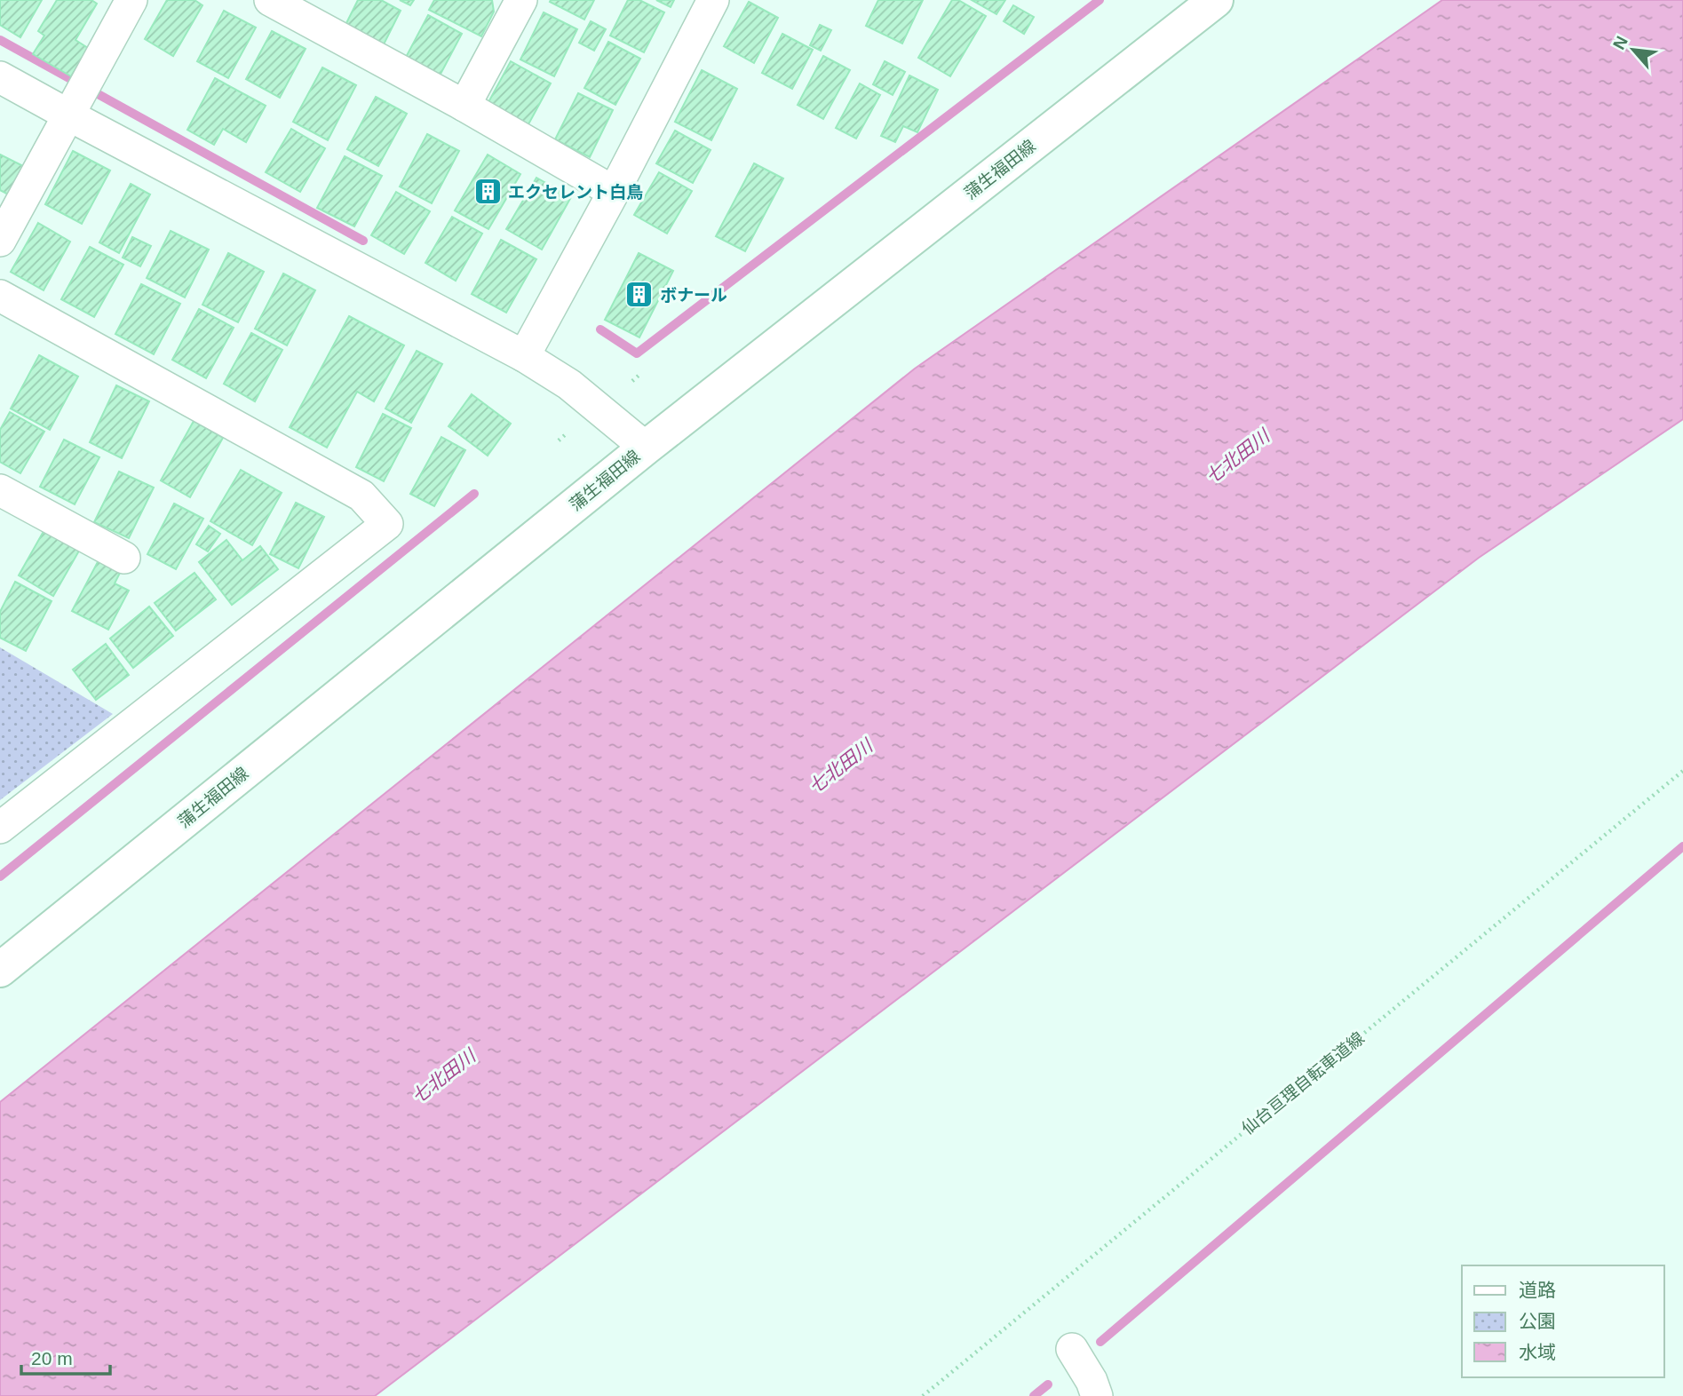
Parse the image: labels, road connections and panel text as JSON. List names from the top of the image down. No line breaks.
{"streets":{"main road":["蒲生福田線"],"path":["仙台亘理自転車道線"]},"water":["七北田川"],"places":{"building":["エクセレント白鳥","ボナール"]},"legend":["道路","公園","水域"],"scale_bar":"20 m","north":"top left"}
